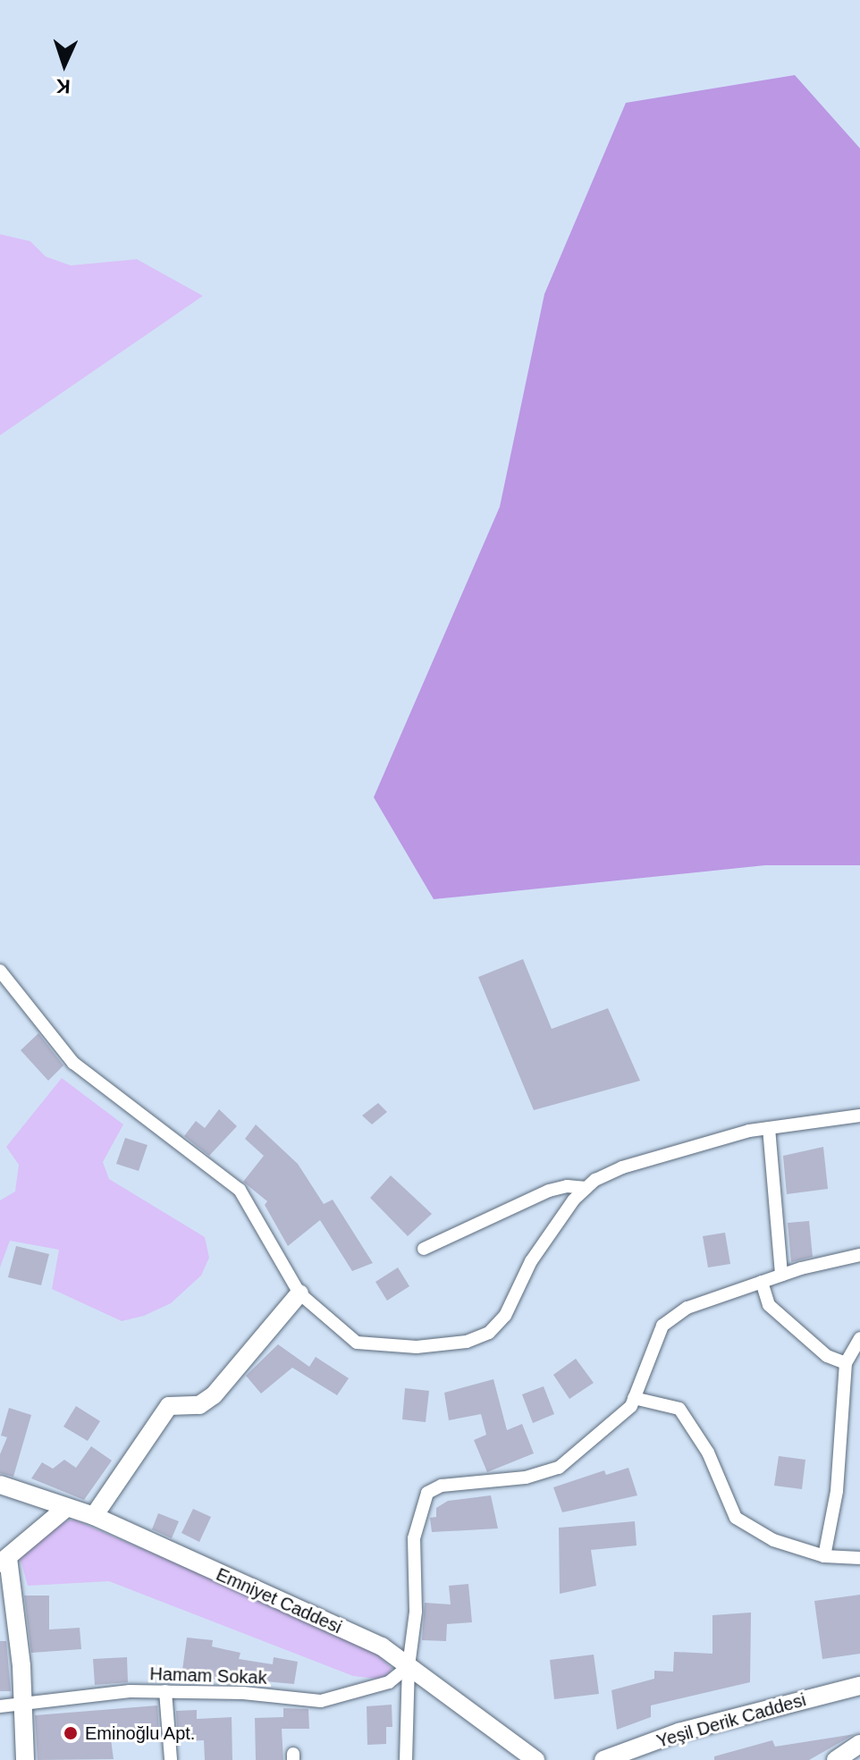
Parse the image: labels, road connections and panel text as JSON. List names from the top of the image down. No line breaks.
{"streets":{"street":["Emniyet Caddesi","Hamam Sokak","Yeşil Derik Caddesi"]},"crossings":[["Emniyet Caddesi","Hamam Sokak"]],"places":["Eminoğlu Apt."],"north":"bottom"}
